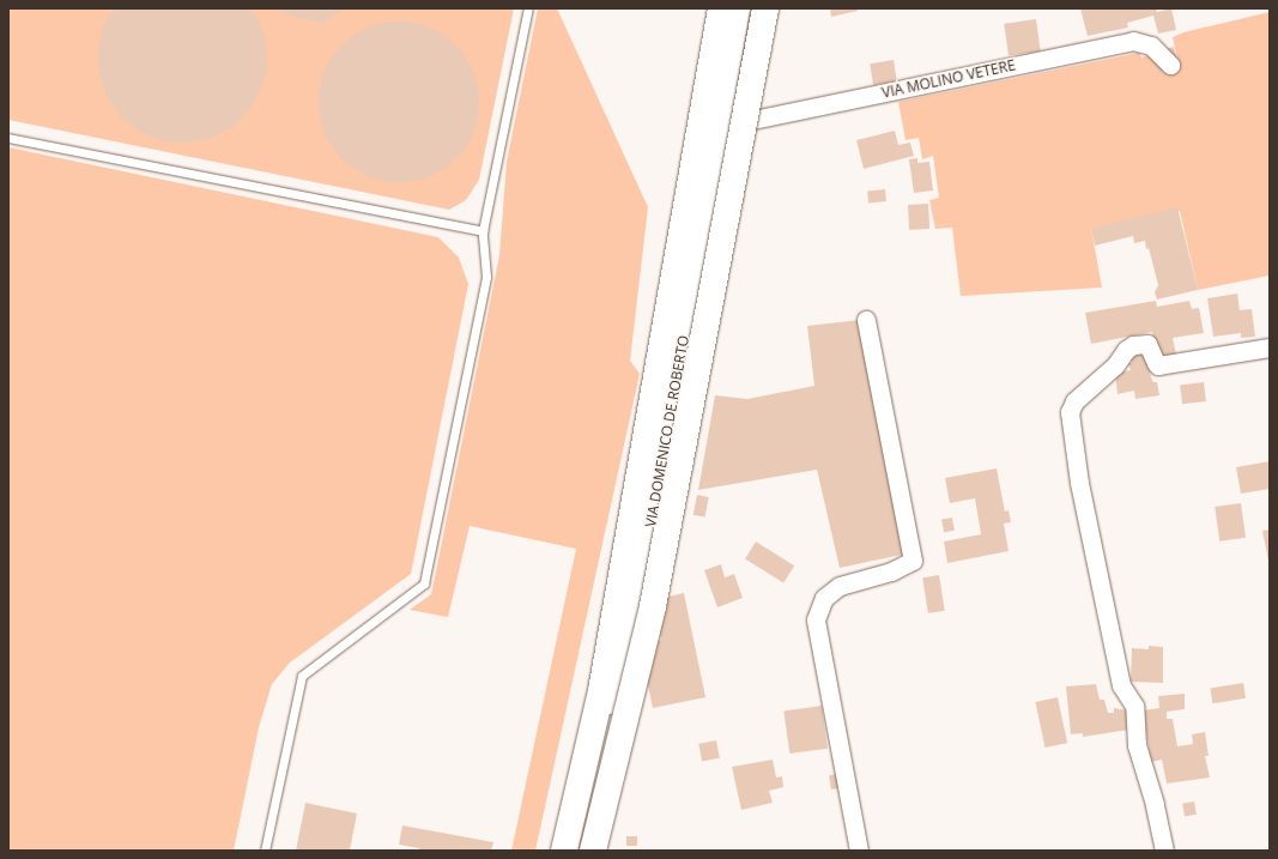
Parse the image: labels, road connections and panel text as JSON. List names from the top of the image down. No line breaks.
{"streets":{"street":["VIA MOLINO VETERE","VIA DOMENICO DE ROBERTO"]},"crossings":[["VIA MOLINO VETERE","VIA DOMENICO DE ROBERTO"]]}
